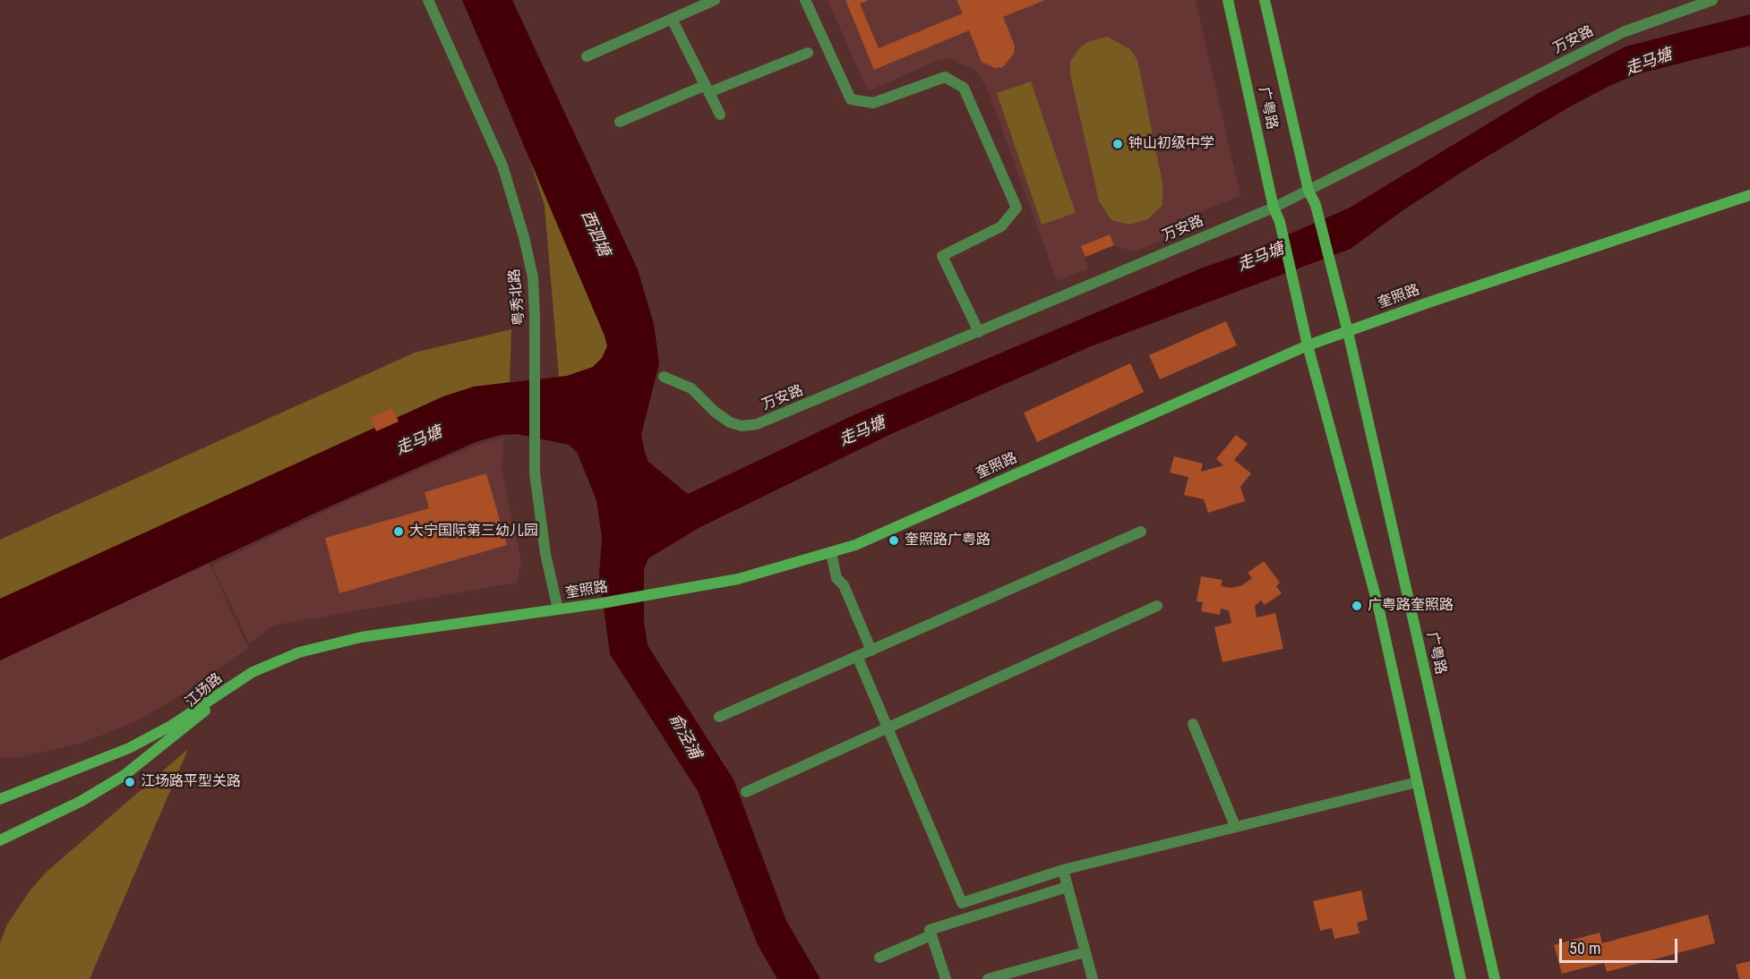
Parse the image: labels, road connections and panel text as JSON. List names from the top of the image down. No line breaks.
{"streets":{"main road":["广粤路","奎照路","江场路"],"street":["万安路","粤秀北路"]},"crossings":[["万安路","广粤路"],["广粤路","奎照路"],["粤秀北路","奎照路"],["奎照路","江场路"]],"water":["走马塘","西泗塘","俞泾浦"],"places":["钟山初级中学","大宁国际第三幼儿园","奎照路广粤路","广粤路奎照路","江场路平型关路"],"scale_bar":"50 m"}
